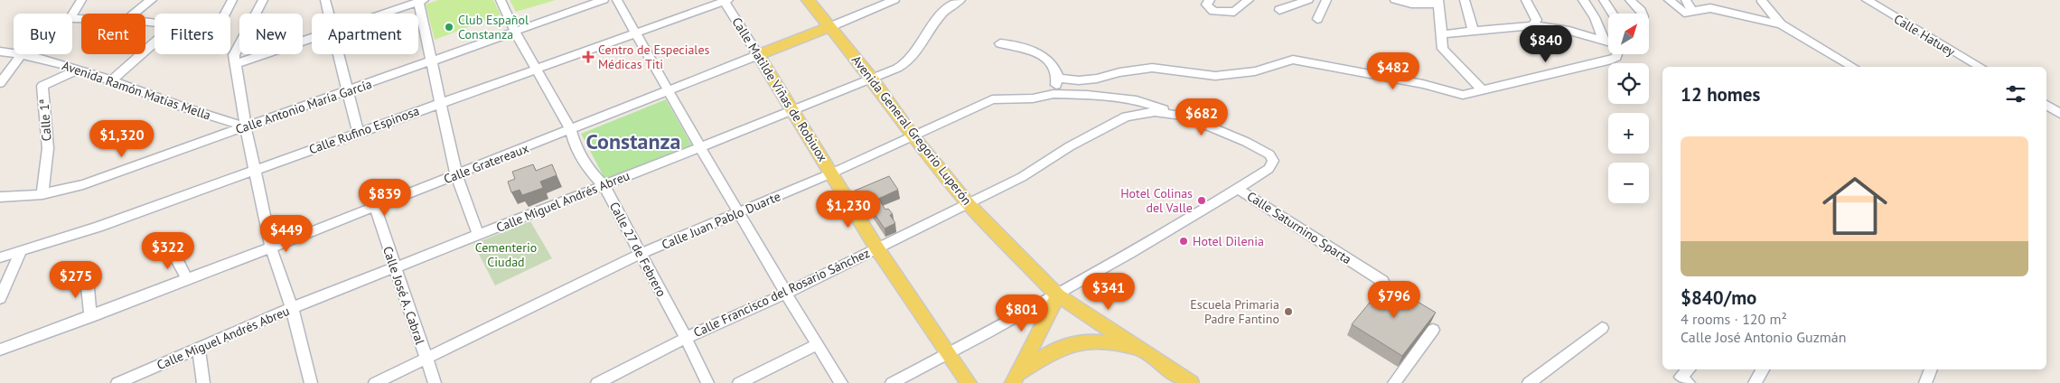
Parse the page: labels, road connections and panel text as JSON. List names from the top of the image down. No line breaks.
{"streets":{"main road":["Calle Matilde Viñas de Robiuox","Avenida General Gregorio Luperón","Calle Gratereaux"],"street":["Calle Hatuey","Avenida Ramón Matías Mella","Calle Antonio María García","Calle 1ª","Calle Rufino Espinosa","Calle Miguel Andrés Abreu","Calle Juan Pablo Duarte","Calle Saturnino Sparta","Calle 27 de Febrero","Calle Francisco del Rosario Sánchez","Calle José A. Cabral"]},"crossings":[["Calle Matilde Viñas de Robiuox","Calle Rufino Espinosa"],["Calle Matilde Viñas de Robiuox","Calle Gratereaux"],["Calle Matilde Viñas de Robiuox","Calle Miguel Andrés Abreu"],["Calle Matilde Viñas de Robiuox","Calle Juan Pablo Duarte"],["Calle Matilde Viñas de Robiuox","Calle Francisco del Rosario Sánchez"],["Avenida Ramón Matías Mella","Calle Antonio María García"],["Avenida Ramón Matías Mella","Calle 1ª"],["Calle Antonio María García","Calle 1ª"],["Calle Antonio María García","Calle 27 de Febrero"],["Calle Rufino Espinosa","Calle 27 de Febrero"],["Avenida General Gregorio Luperón","Calle Gratereaux"],["Avenida General Gregorio Luperón","Calle Miguel Andrés Abreu"],["Avenida General Gregorio Luperón","Calle Juan Pablo Duarte"],["Avenida General Gregorio Luperón","Calle Francisco del Rosario Sánchez"],["Calle Gratereaux","Calle 27 de Febrero"],["Calle Gratereaux","Calle José A. Cabral"],["Calle Miguel Andrés Abreu","Calle 27 de Febrero"],["Calle Miguel Andrés Abreu","Calle José A. Cabral"],["Calle Juan Pablo Duarte","Calle 27 de Febrero"],["Calle Juan Pablo Duarte","Calle Francisco del Rosario Sánchez"],["Calle Juan Pablo Duarte","Calle José A. Cabral"],["Calle 27 de Febrero","Calle Francisco del Rosario Sánchez"]],"districts":["Constanza"],"parks":["Cementerio Ciudad"],"places":{"other":["Club Español Constanza","Hotel Colinas del Valle","Hotel Dilenia","Escuela Primaria Padre Fantino"],"health":["Centro de Especiales Médicas Titi"]},"north":"top right","page":{"map_buttons":["+","−"],"chip":["Buy","Rent","Filters","New","Apartment"],"price":["$840","$482","$682","$1,320","$839","$1,230","$449","$322","$275","$341","$796","$801"],"heading":"12 homes","list":[{"name":"$840/mo","note":"4 rooms · 120 m² · Calle José Antonio Guzmán"}]}}
